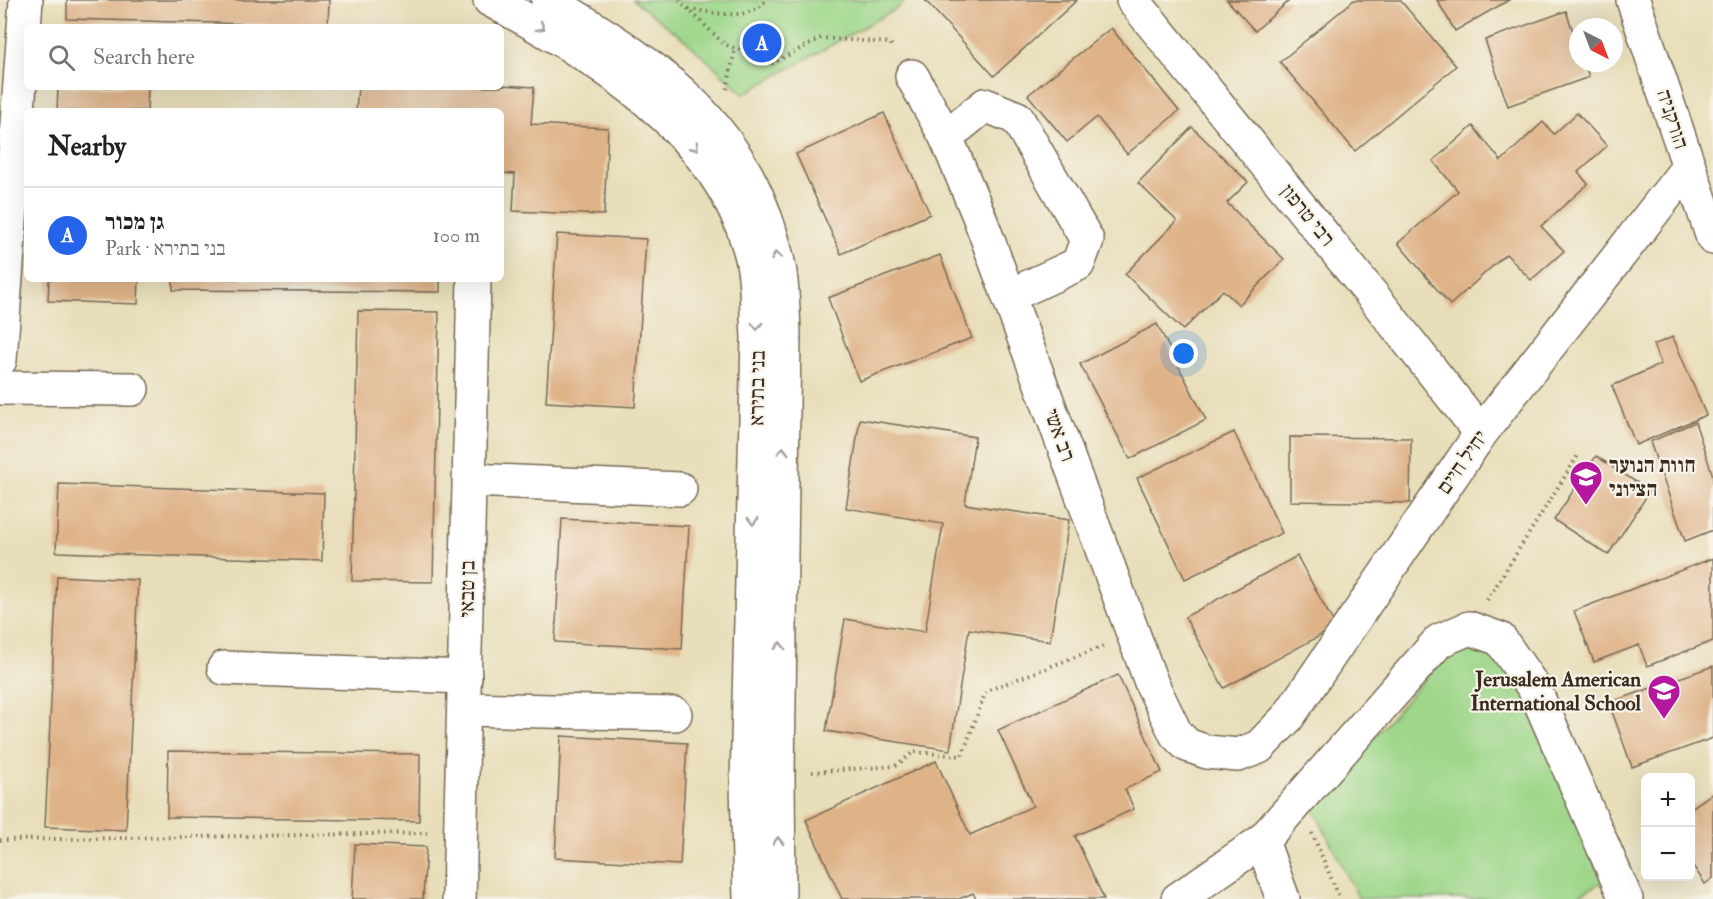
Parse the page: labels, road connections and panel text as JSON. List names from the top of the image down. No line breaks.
{"streets":{"street":["הורקניה","רבי טרפון","בני בתירא","רב אשי","יחיל חיים","בן טבאי"]},"crossings":[["הורקניה","יחיל חיים"],["רבי טרפון","יחיל חיים"],["רב אשי","יחיל חיים"]],"places":{"school or university":["חוות הנוער הציוני","Jerusalem American International School"]},"north":"bottom right","page":{"pins":"A","search":"Search here","heading":"Nearby","list":[{"mark":"A","name":"גן מכור","note":"Park · בני בתירא","value":"100 m"}],"map_buttons":["+","−"]}}
